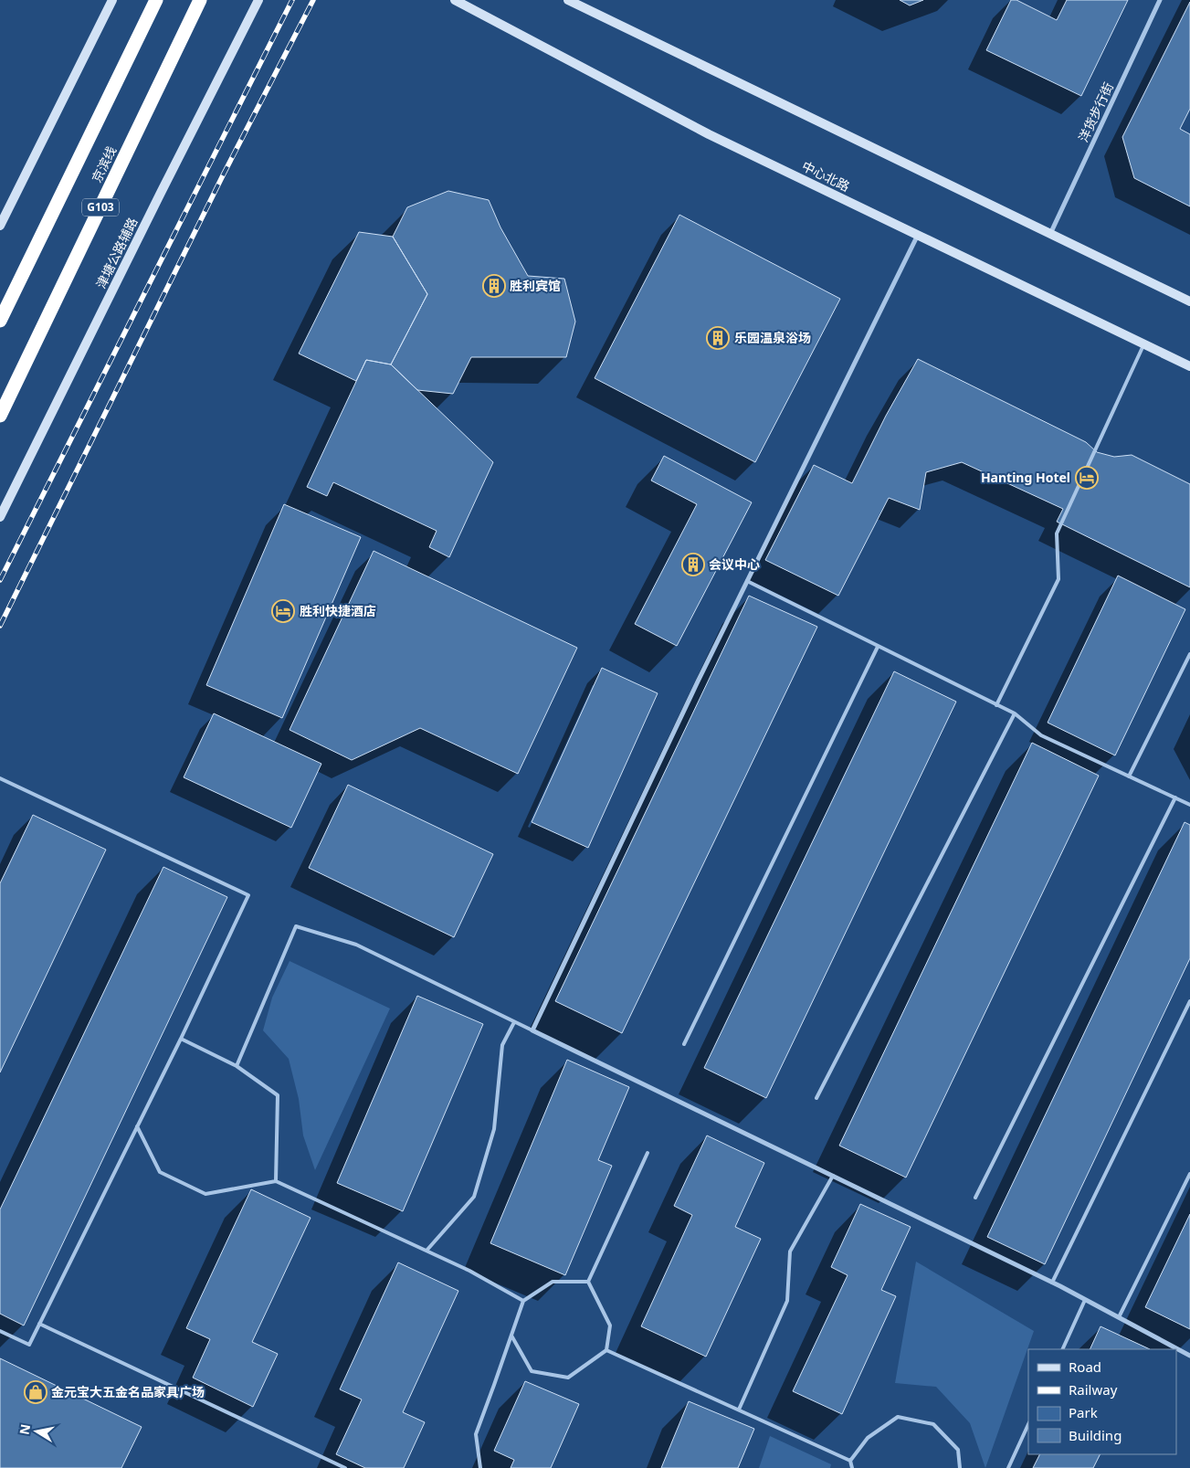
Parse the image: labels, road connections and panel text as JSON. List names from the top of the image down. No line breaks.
{"streets":{"highway":["京滨线","G103"],"main road":["中心北路","津塘公路辅路"],"street":["洋货步行街"]},"places":{"building":["胜利宾馆","乐园温泉浴场","会议中心"],"hotel":["Hanting Hotel","胜利快捷酒店"],"shop":["金元宝大五金名品家具广场"]},"legend":["Road","Railway","Park","Building"],"north":"left"}
